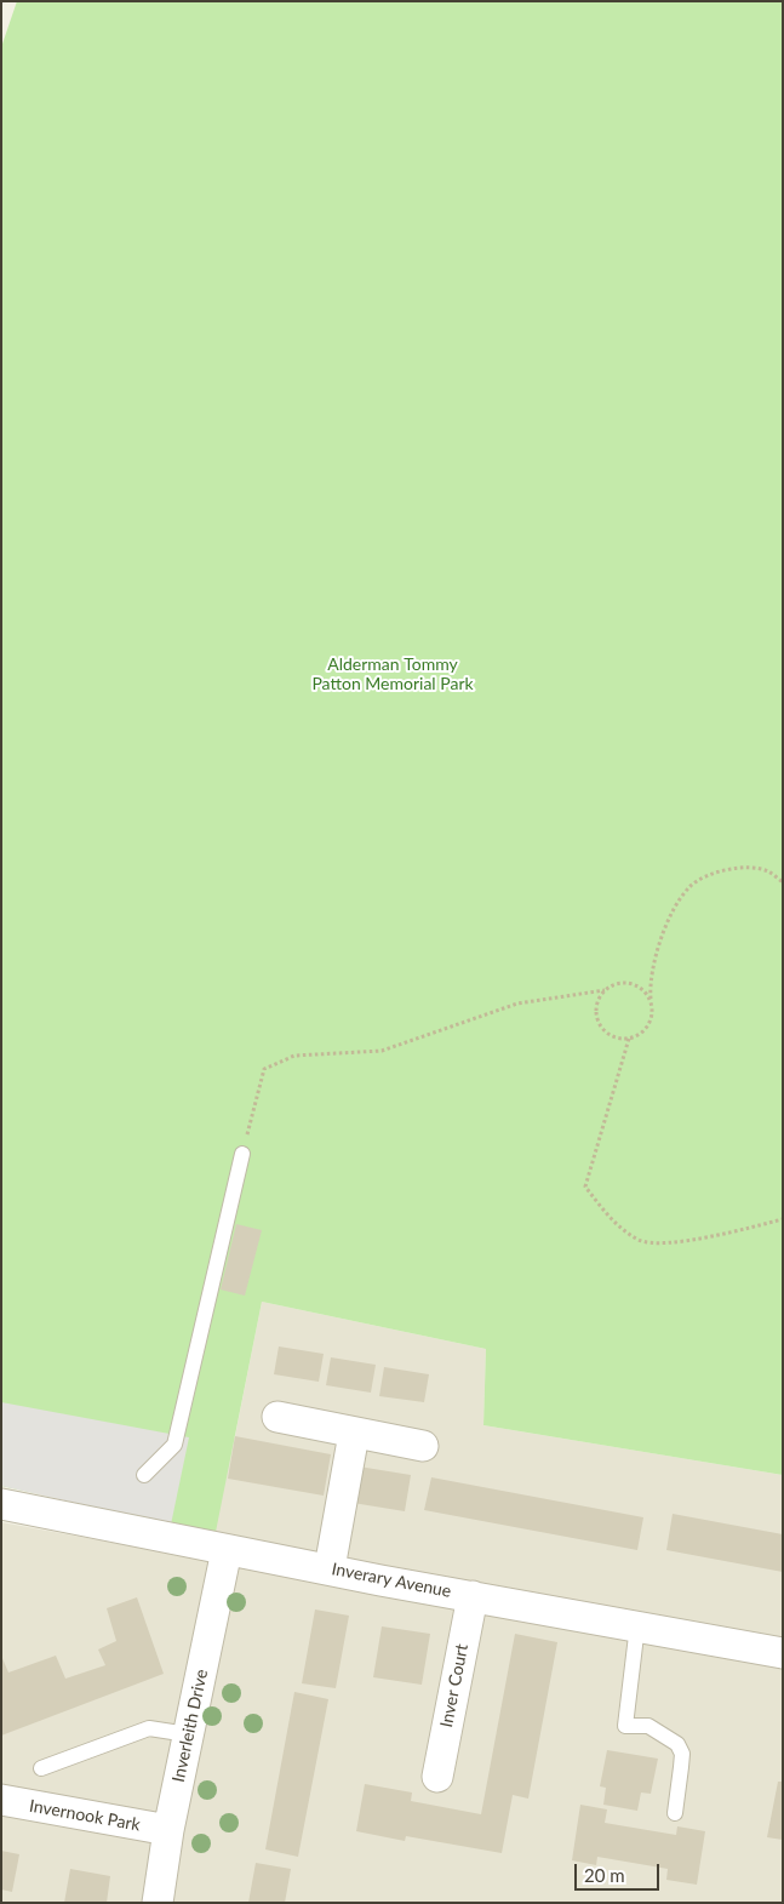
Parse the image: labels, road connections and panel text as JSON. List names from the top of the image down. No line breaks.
{"streets":{"street":["Inverary Avenue","Inver Court","Inverleith Drive","Invernook Park"]},"crossings":[["Inverary Avenue","Inver Court"],["Inverary Avenue","Inverleith Drive"],["Inverleith Drive","Invernook Park"]],"parks":["Alderman Tommy Patton Memorial Park"],"scale_bar":"20 m"}
